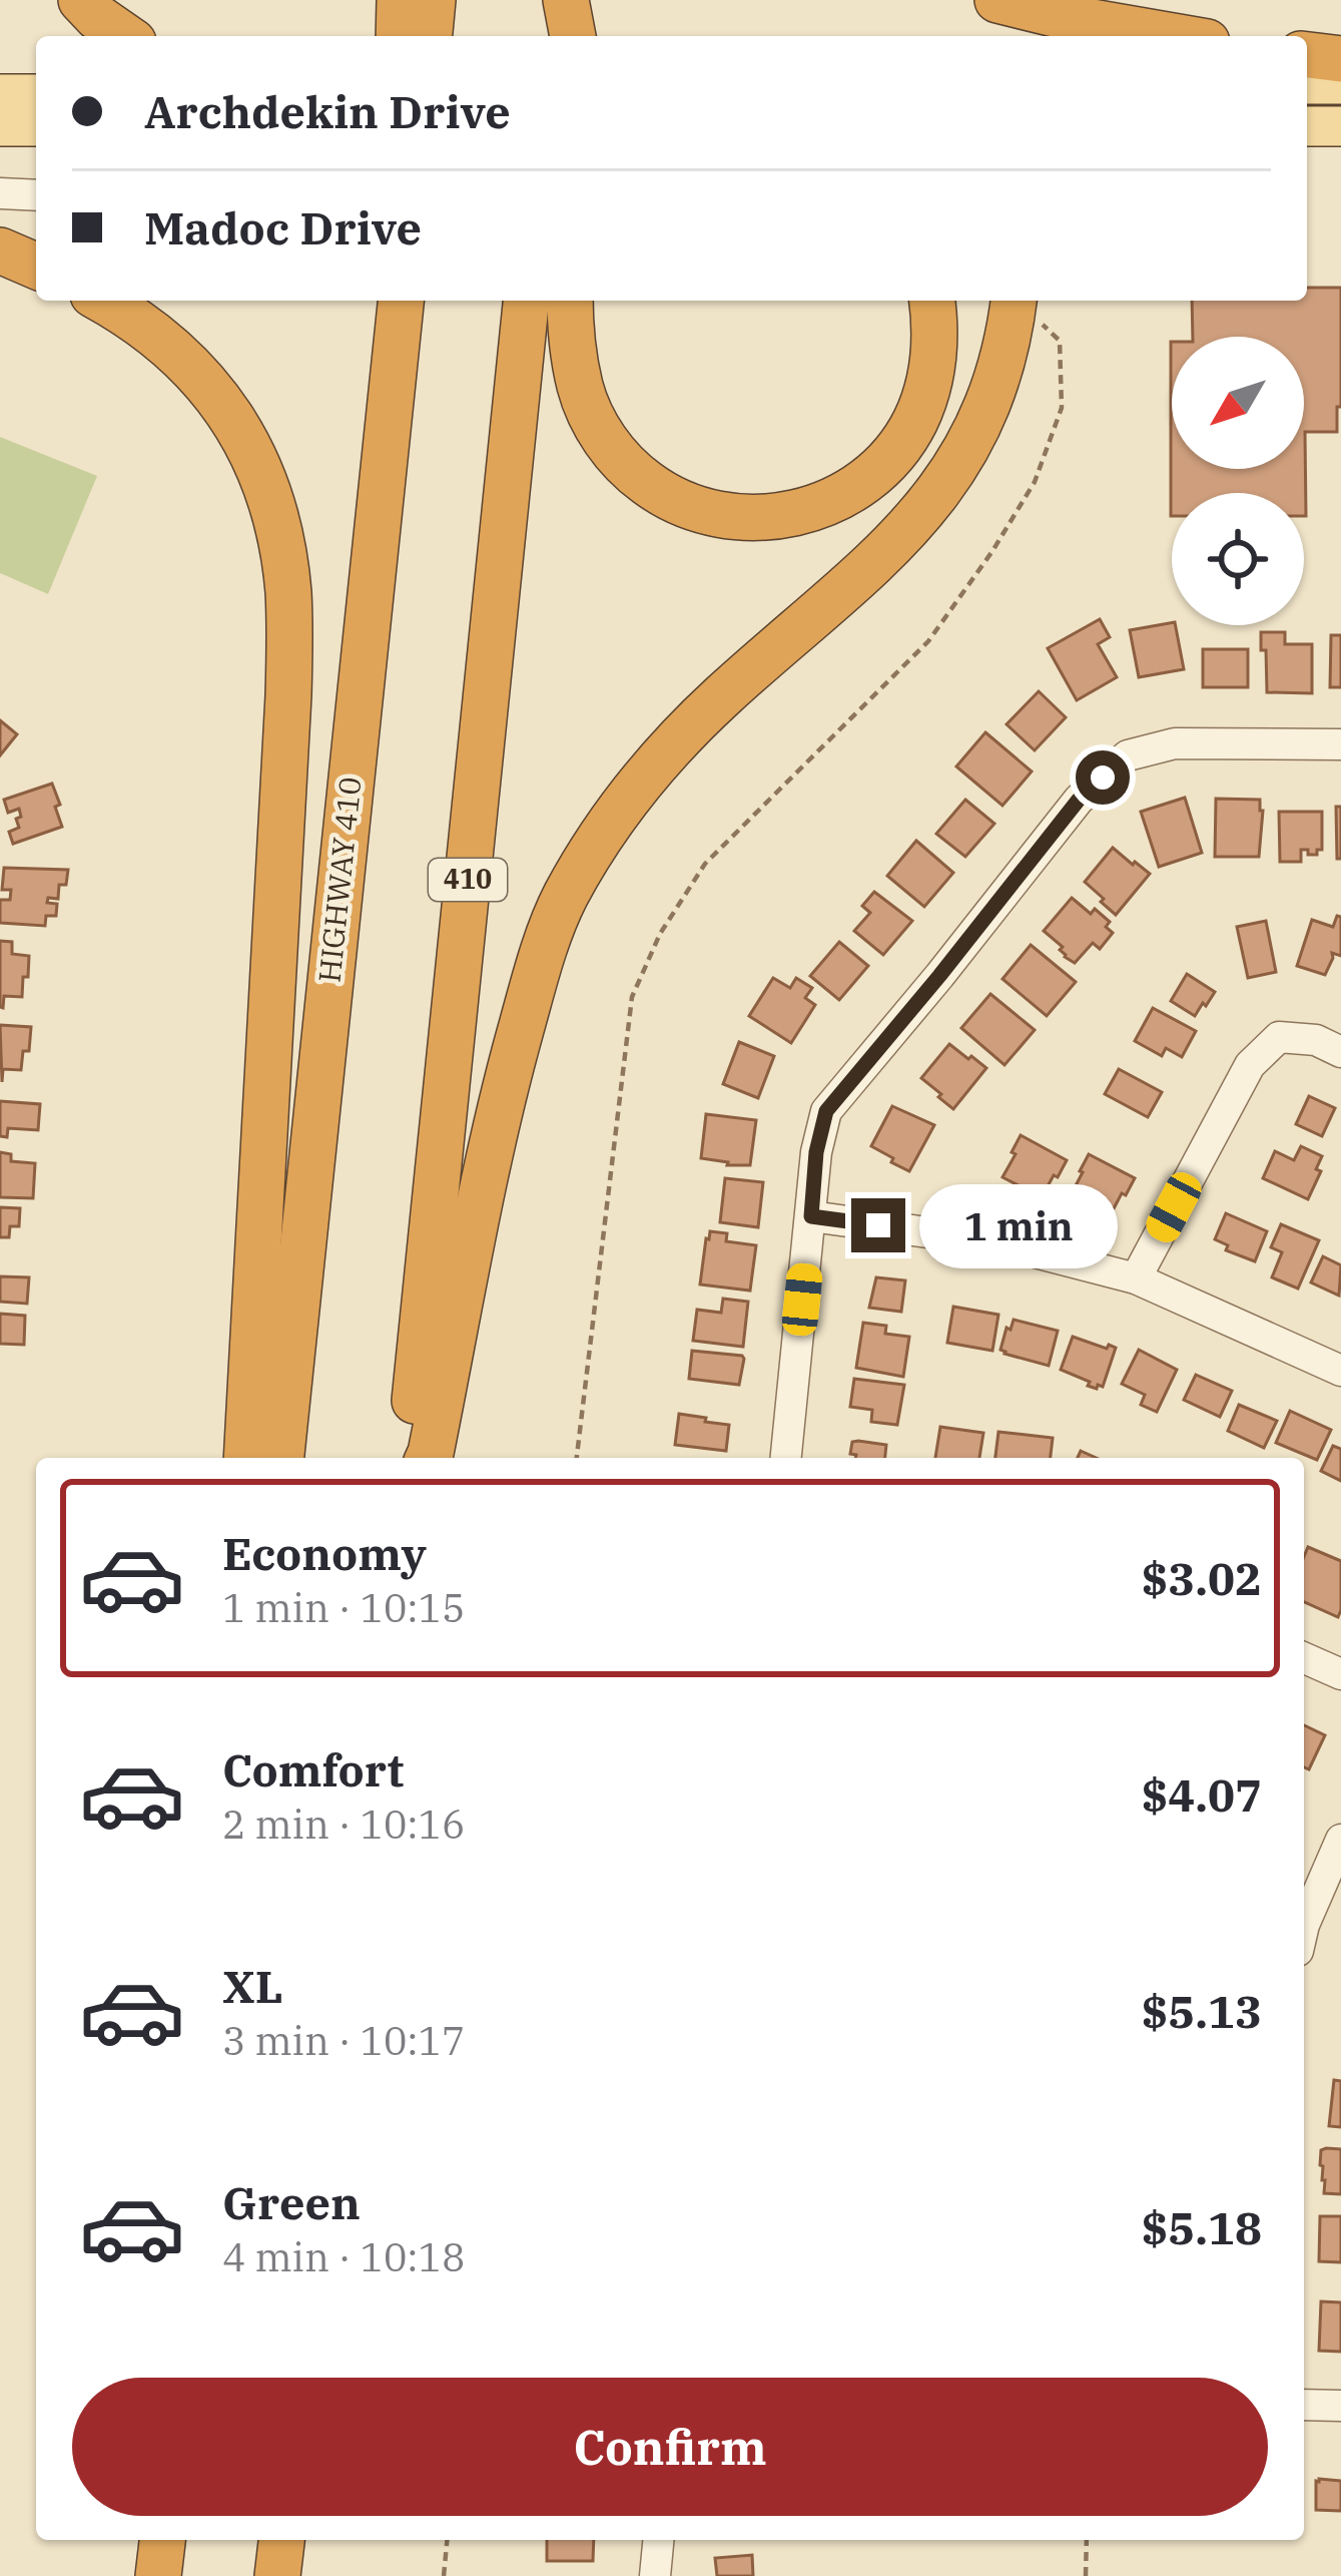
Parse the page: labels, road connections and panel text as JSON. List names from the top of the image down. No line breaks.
{"streets":{"highway":["HIGHWAY 410","410"]},"north":"bottom left","page":{"banner":["Archdekin Drive","Madoc Drive"],"bubble":"1 min","list":[{"name":"Economy","note":"1 min · 10:15","value":"$3.02"},{"name":"Comfort","note":"2 min · 10:16","value":"$4.07"},{"name":"XL","note":"3 min · 10:17","value":"$5.13"},{"name":"Green","note":"4 min · 10:18","value":"$5.18"}],"buttons":"Confirm"}}
